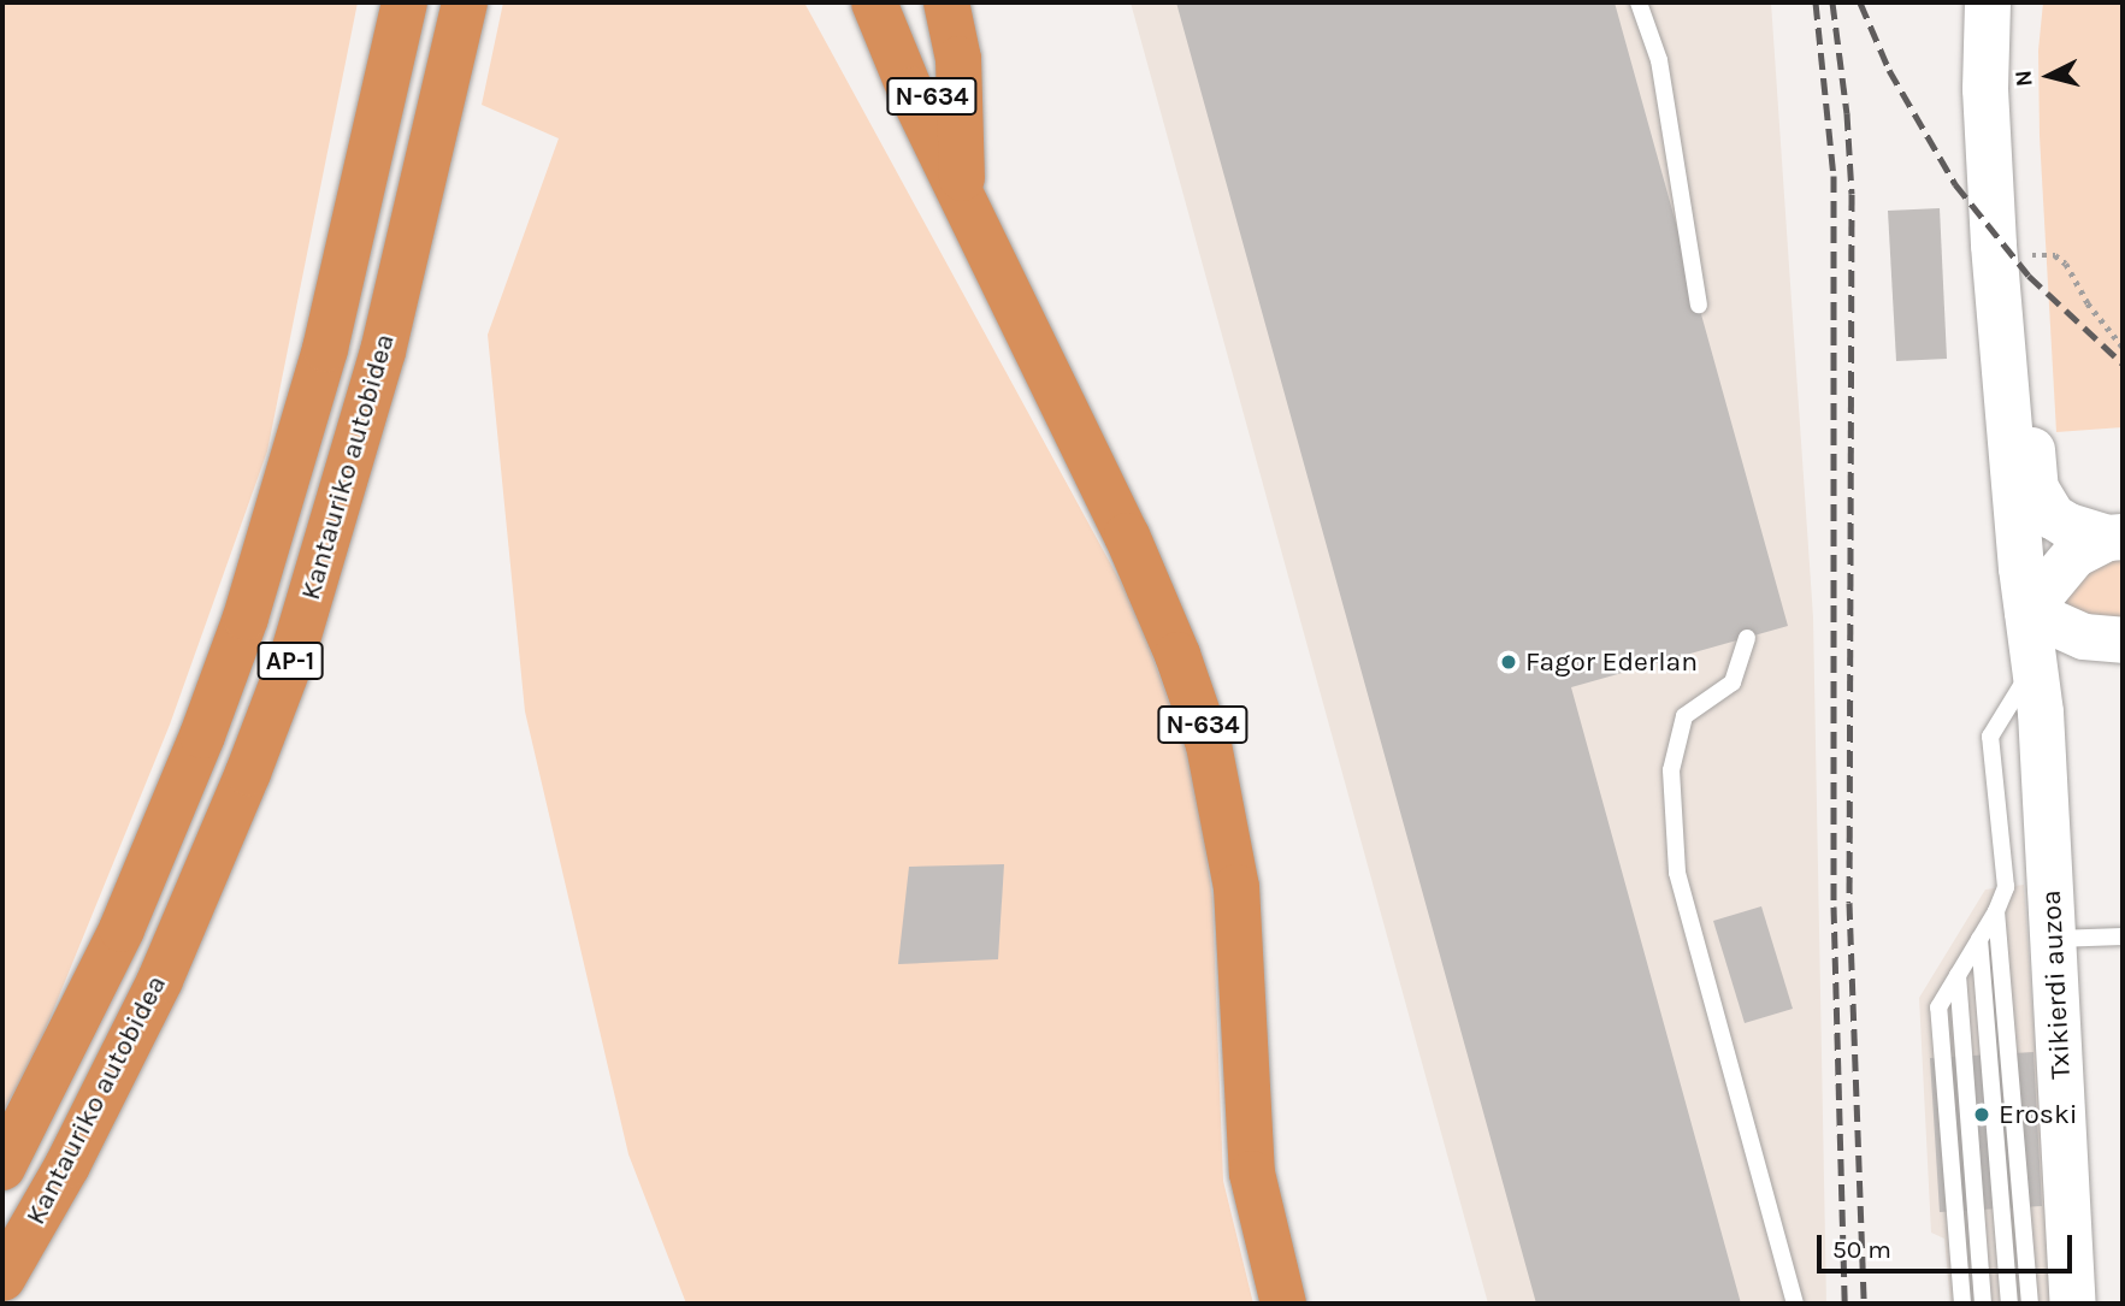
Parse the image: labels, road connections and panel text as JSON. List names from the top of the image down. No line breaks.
{"streets":{"highway":["N-634","Kantauriko autobidea","AP-1"],"street":["Txikierdi auzoa"]},"places":["Fagor Ederlan","Eroski"],"scale_bar":"50 m","north":"left"}
